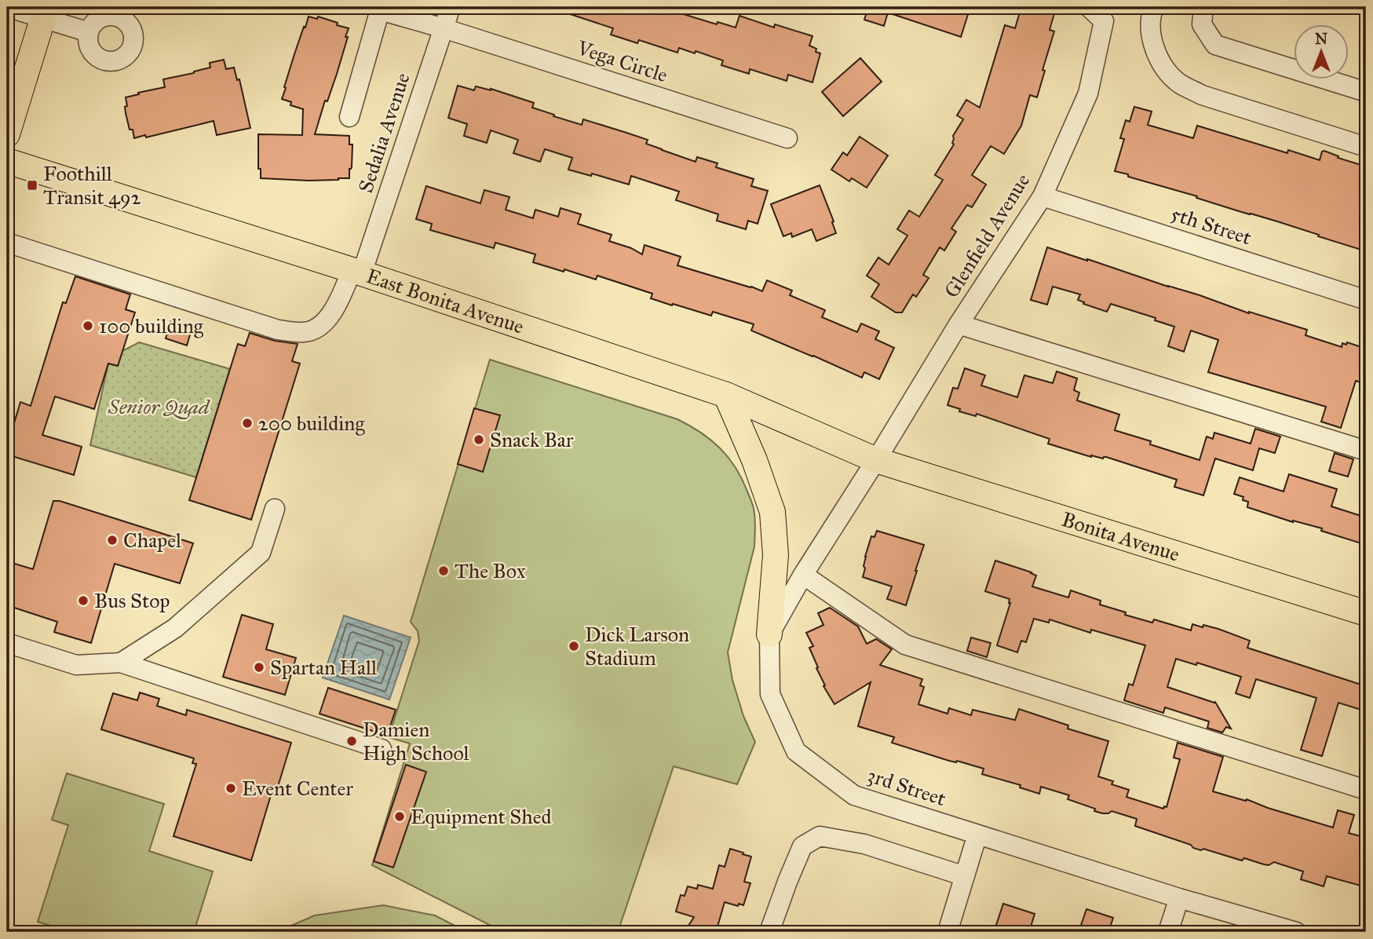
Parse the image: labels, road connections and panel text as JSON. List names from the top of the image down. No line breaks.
{"streets":{"main road":["East Bonita Avenue","Bonita Avenue"],"street":["Vega Circle","Sedalia Avenue","5th Street","Glenfield Avenue","3rd Street"]},"crossings":[["Vega Circle","Sedalia Avenue"],["Sedalia Avenue","East Bonita Avenue"],["5th Street","Glenfield Avenue"],["Glenfield Avenue","East Bonita Avenue"],["Glenfield Avenue","Bonita Avenue"],["East Bonita Avenue","Bonita Avenue"]],"parks":["Senior Quad"],"places":{"transit":["Foothill Transit 492"],"other":["100 building","200 building","Snack Bar","Chapel","The Box","Bus Stop","Dick Larson Stadium","Spartan Hall","Damien High School","Event Center","Equipment Shed"]},"north":"top"}
